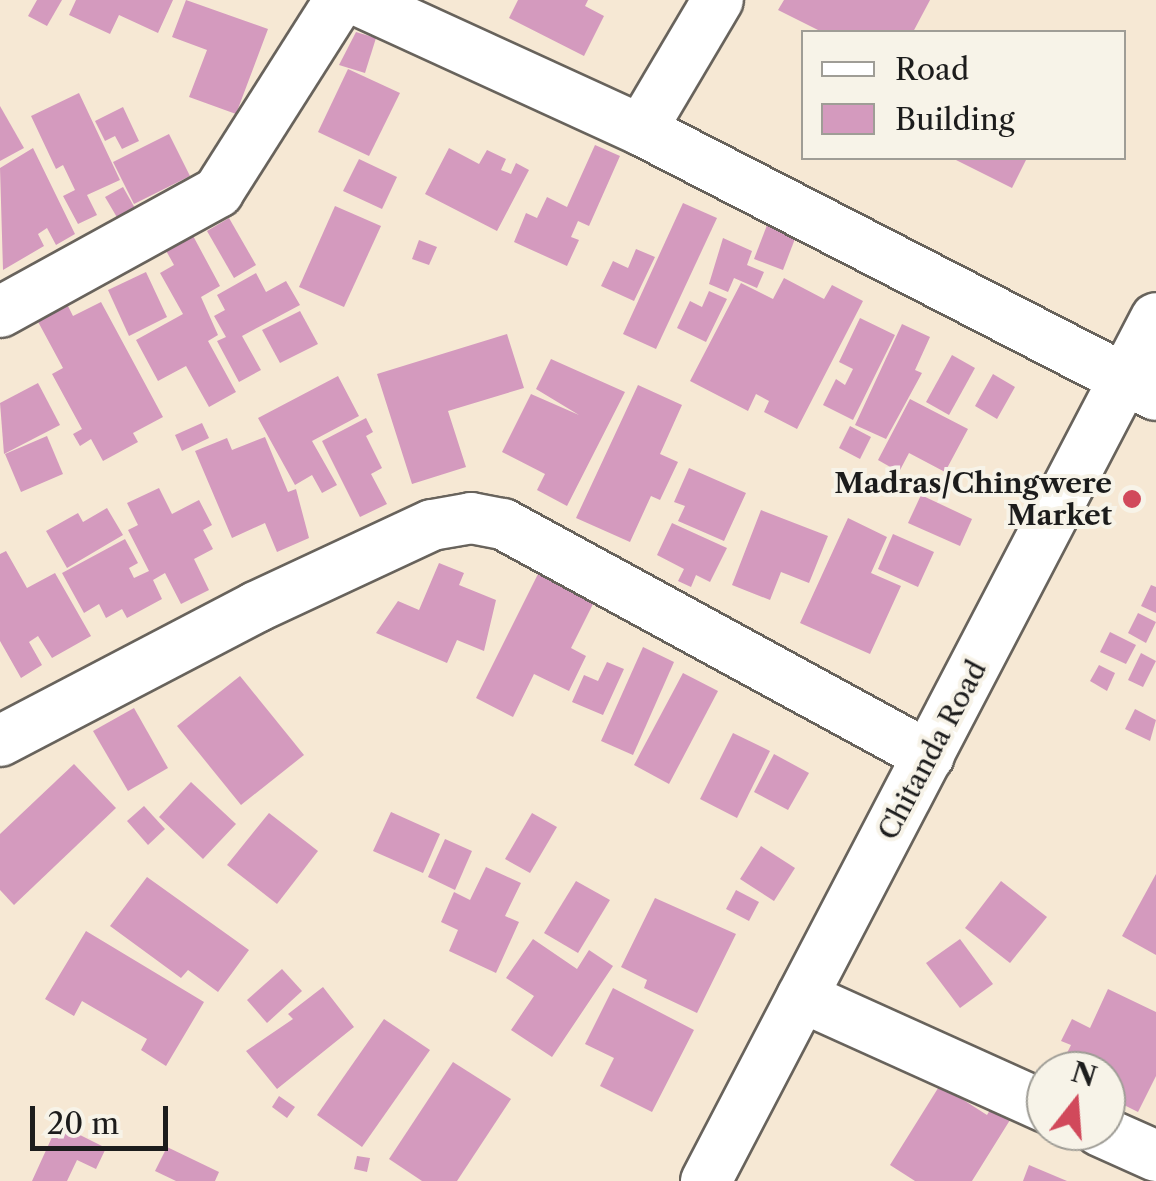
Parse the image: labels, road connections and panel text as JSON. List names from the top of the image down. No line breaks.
{"streets":{"street":["Chitanda Road"]},"places":["Madras/Chingwere Market"],"legend":["Road","Building"],"scale_bar":"20 m","north":"top"}
